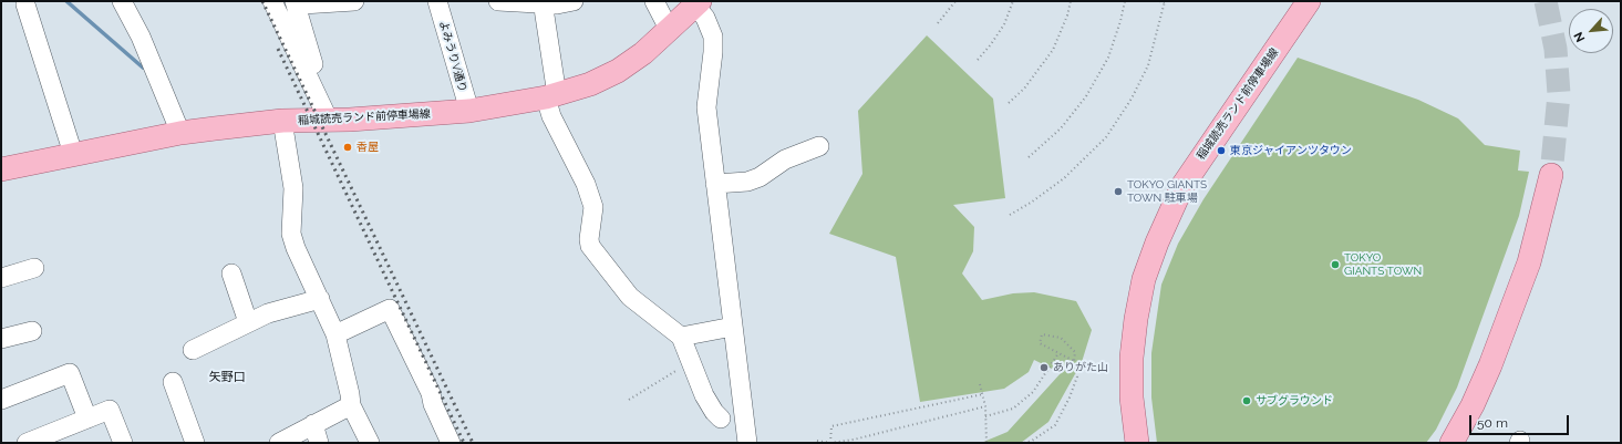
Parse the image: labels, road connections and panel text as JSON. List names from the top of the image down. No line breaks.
{"streets":{"main road":["稲城読売ランド前停車場線"],"street":["よみうりV通り"]},"crossings":[["よみうりV通り","稲城読売ランド前停車場線"]],"districts":["矢野口"],"places":["香屋","東京ジャイアンツタウン","TOKYO GIANTS TOWN 駐車場","TOKYO GIANTS TOWN","ありがた山","サブグラウンド"],"scale_bar":"50 m","north":"bottom left"}
